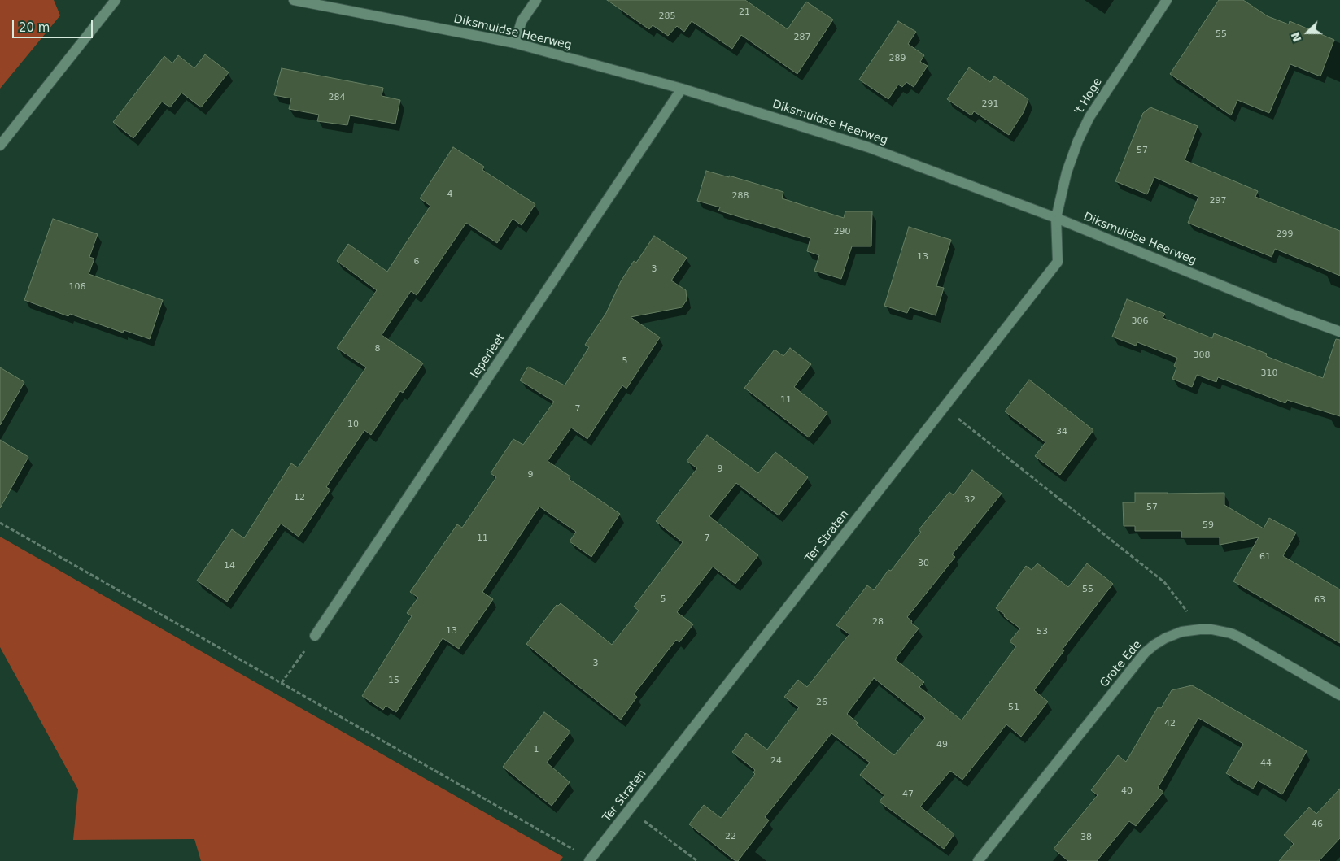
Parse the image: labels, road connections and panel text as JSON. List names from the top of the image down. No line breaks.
{"streets":{"street":["Diksmuidse Heerweg","'t Hoge","Ieperleet","Ter Straten","Grote Ede"]},"crossings":[["Diksmuidse Heerweg","'t Hoge"],["Diksmuidse Heerweg","Ieperleet"],["Diksmuidse Heerweg","Ter Straten"],["'t Hoge","Ter Straten"]],"house_numbers":["21","285","55","287","289","284","291","57","4","288","297","290","299","13","6","3","106","306","8","308","5","310","11","7","10","34","9","9","12","32","57","59","11","7","61","30","14","55","5","63","28","13","53","3","15","26","51","42","49","1","24","44","40","47","46","22","38"],"scale_bar":"20 m","north":"left"}
